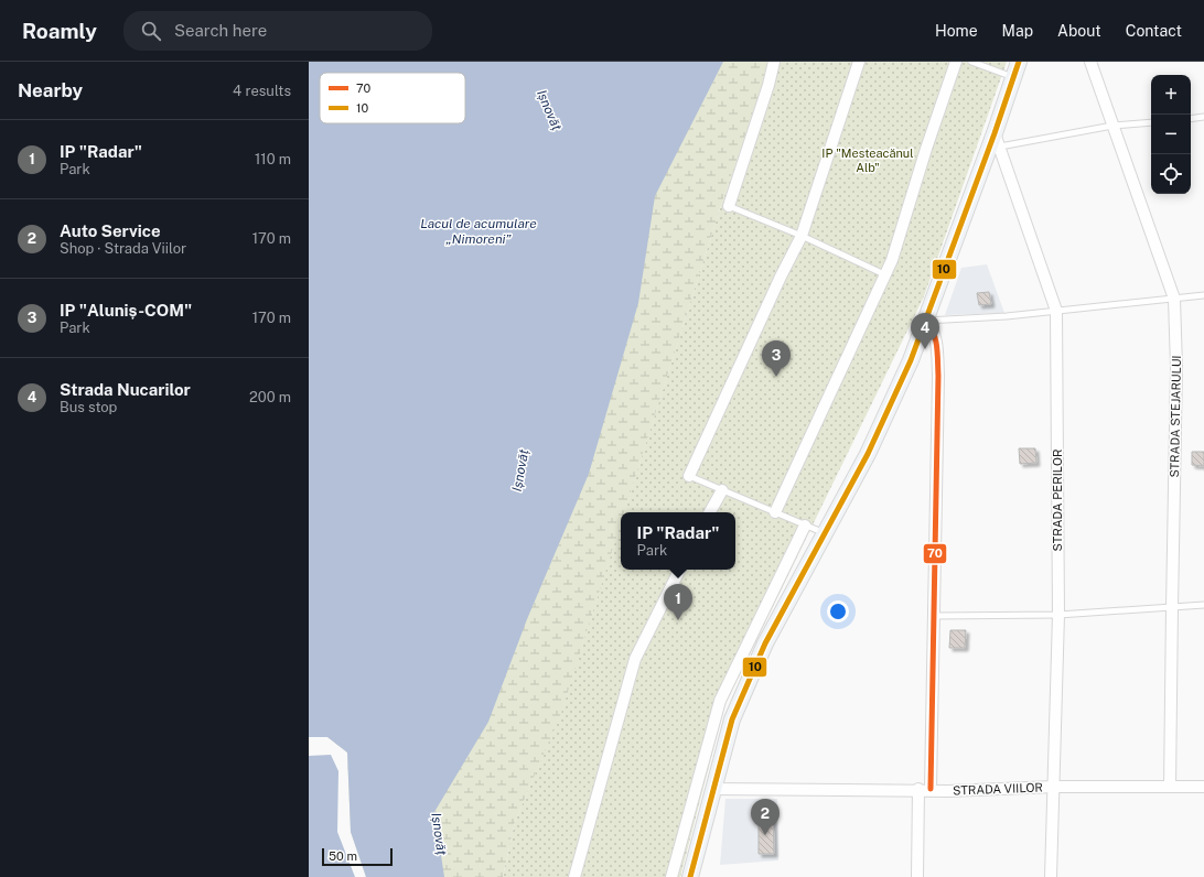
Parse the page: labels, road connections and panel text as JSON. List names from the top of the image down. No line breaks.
{"streets":{"street":["STRADA STEJARULUI","STRADA PERILOR","STRADA VIILOR"]},"crossings":[["STRADA STEJARULUI","STRADA VIILOR"],["STRADA PERILOR","STRADA VIILOR"]],"water":["Ișnovăț","Lacul de acumulare „Nimoreni”"],"parks":["IP \"Mesteacănul Alb\""],"lines":["transit line 10","transit line 70"],"legend":["70","10"],"scale_bar":"50 m","page":{"header":"Roamly","search":"Search here","nav":["Home","Map","About","Contact"],"heading":["Nearby","4 results"],"map_buttons":["+","−"],"list":[{"mark":"1","name":"IP \"Radar\"","note":"Park","value":"110 m"},{"mark":"2","name":"Auto Service","note":"Shop · Strada Viilor","value":"170 m"},{"mark":"3","name":"IP \"Aluniș-COM\"","note":"Park","value":"170 m"},{"mark":"4","name":"Strada Nucarilor","note":"Bus stop","value":"200 m"}],"pins":["4","3","1","2"],"popup":["IP \"Radar\"","Park"],"scale":"50 m"}}
